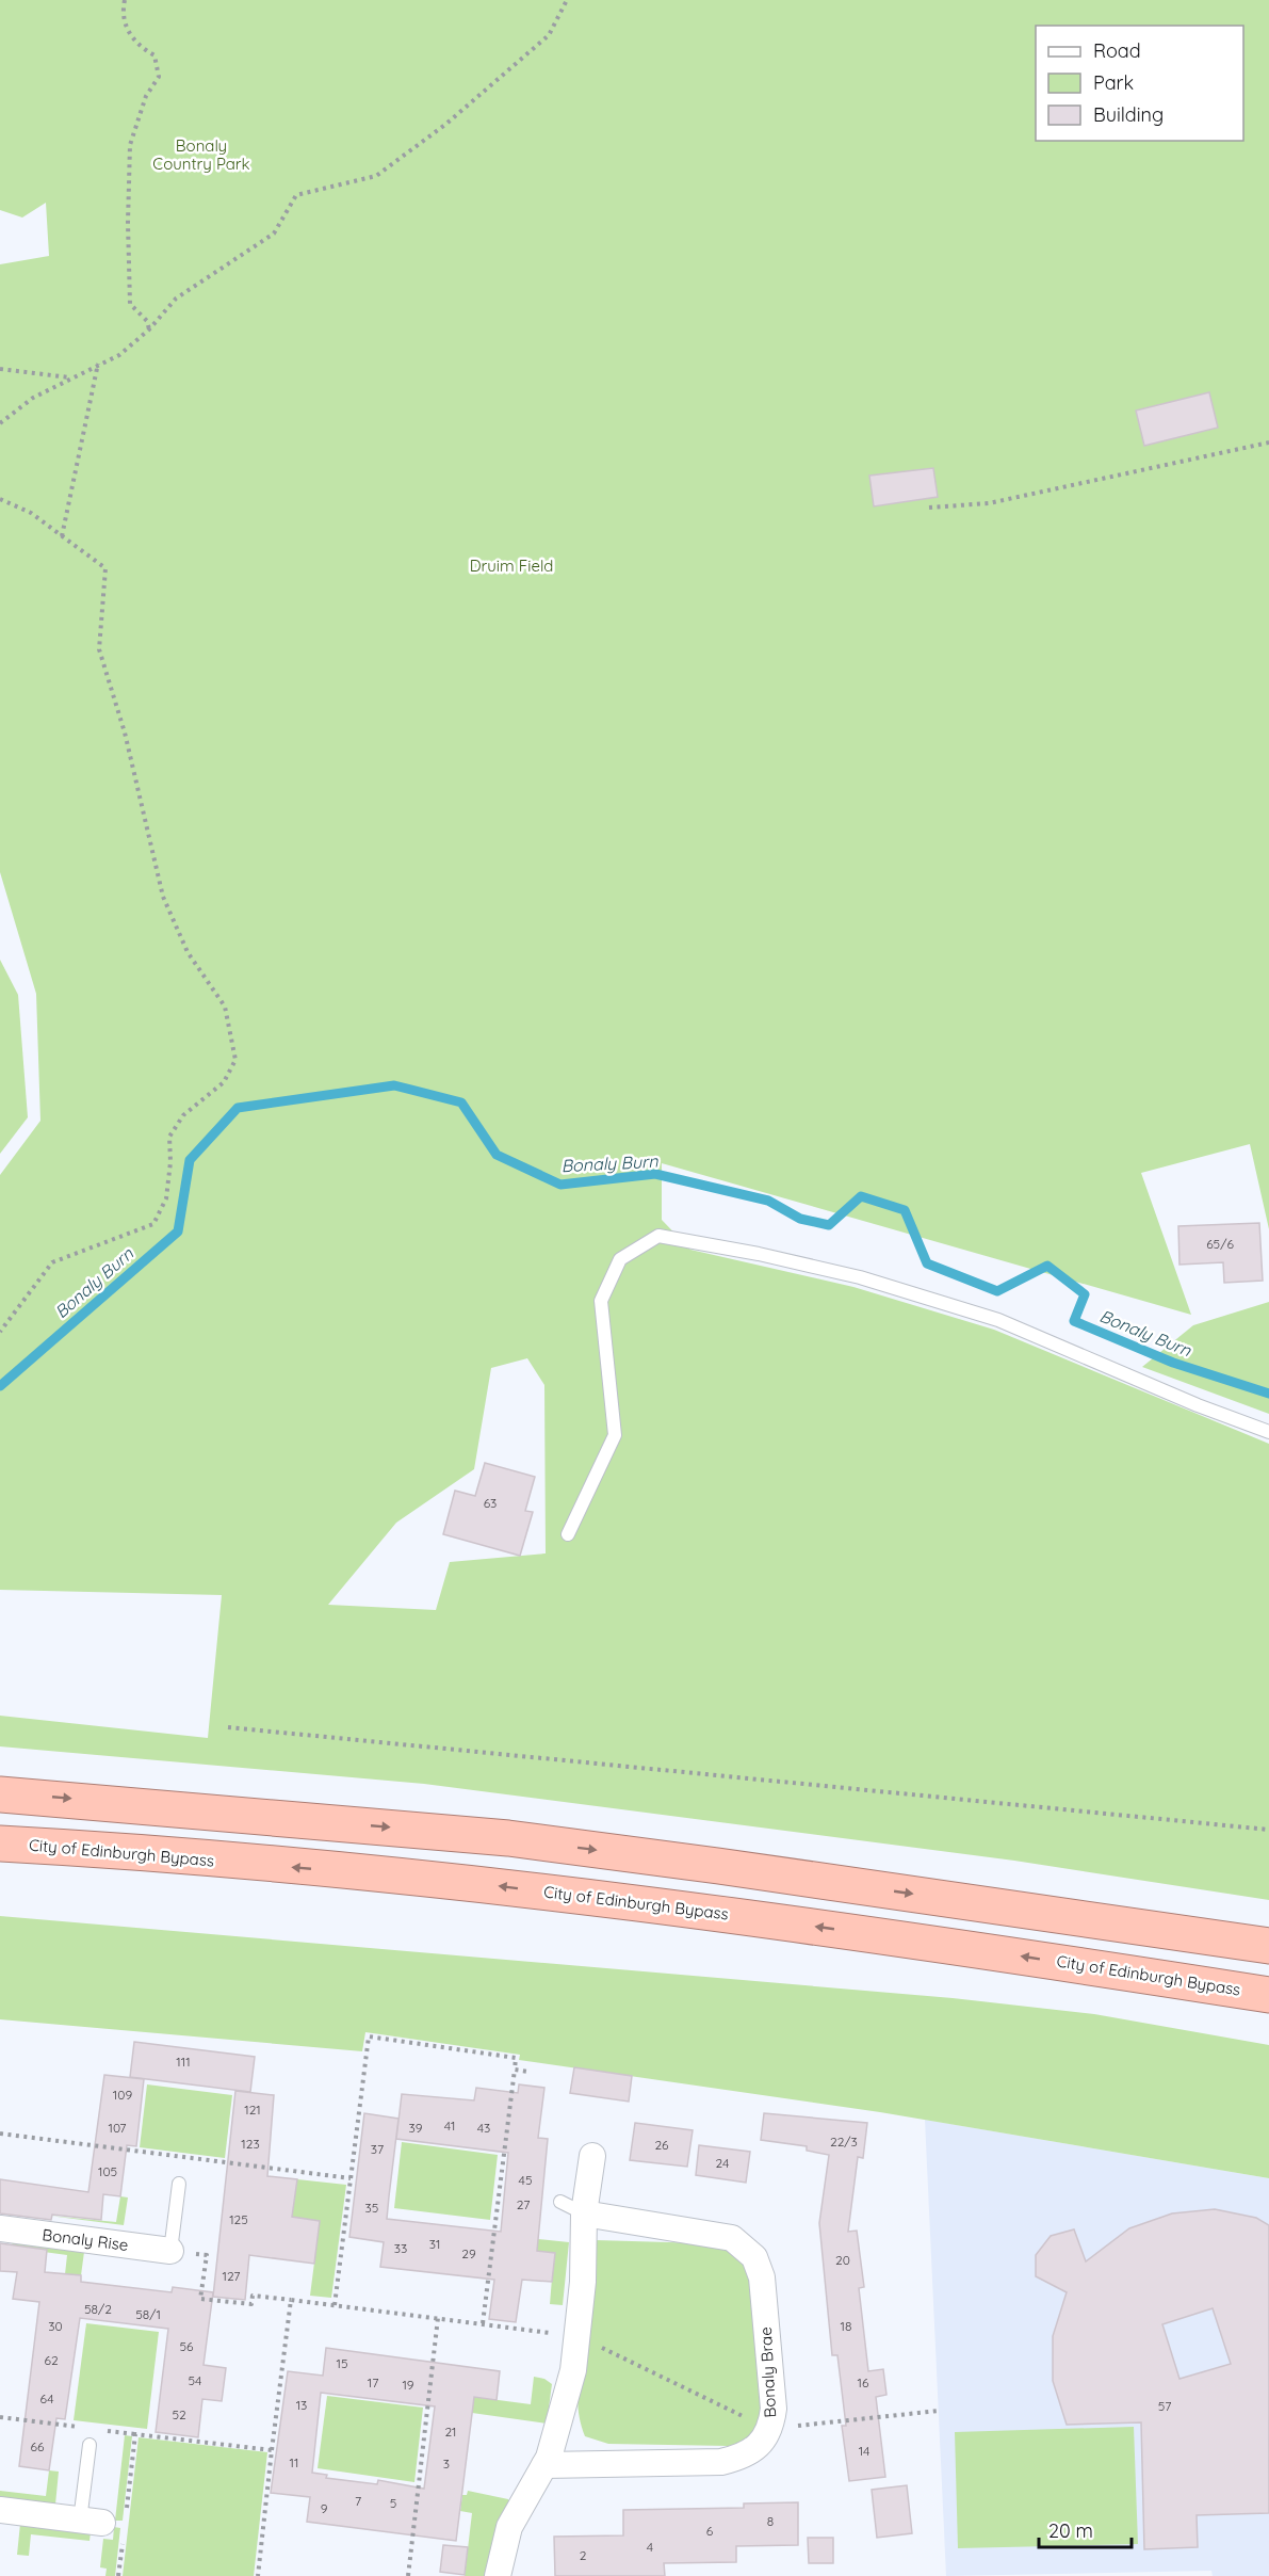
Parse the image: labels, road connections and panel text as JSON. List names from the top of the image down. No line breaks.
{"streets":{"highway":["City of Edinburgh Bypass"],"street":["Bonaly Rise","Bonaly Brae"]},"water":["Bonaly Burn"],"parks":["Bonaly Country Park","Druim Field"],"house_numbers":["65/6","63","111","109","121","41","107","39","43","22/3","123","26","37","24","105","45","27","35","125","31","33","29","20","127","58/2","58/1","30","18","56","62","15","54","17","16","19","64","13","57","52","21","66","14","11","3","7","5","9","8","6","4","2"],"legend":["Road","Park","Building"],"scale_bar":"20 m"}
